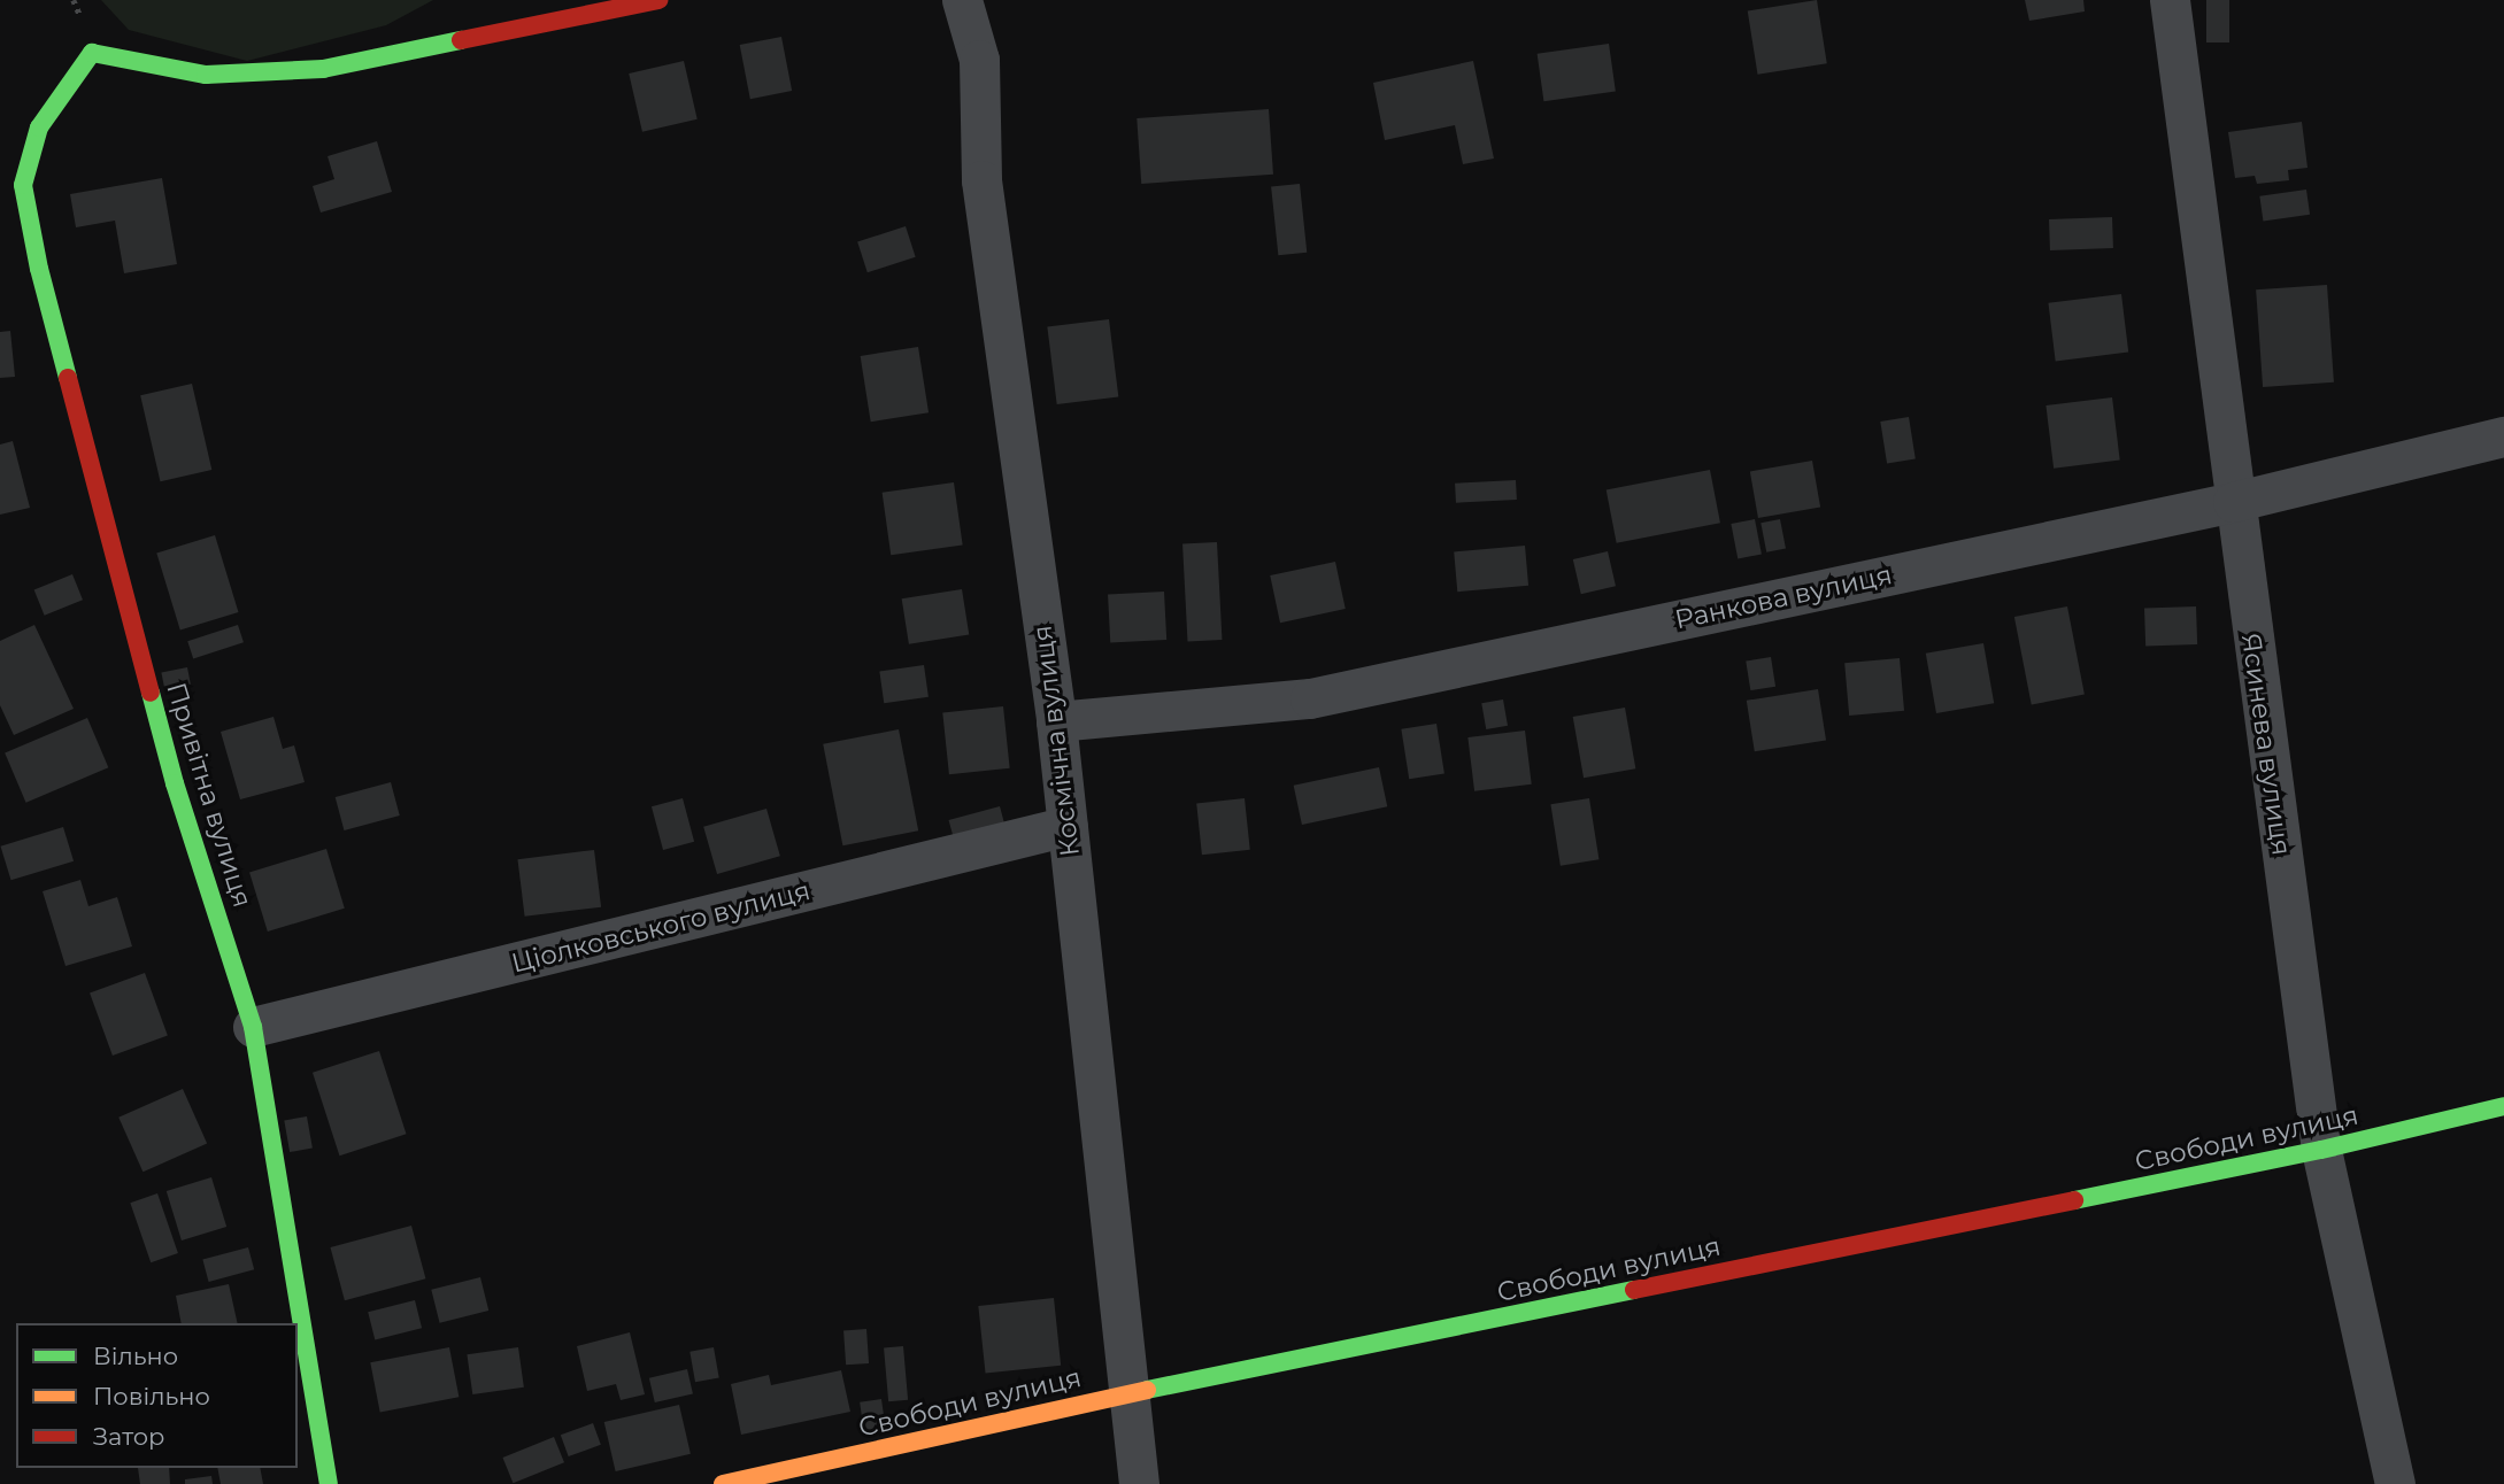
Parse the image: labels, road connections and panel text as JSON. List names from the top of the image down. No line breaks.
{"streets":{"street":["Ранкова вулиця","Космічна вулиця","Ясинева вулиця","Привітна вулиця","Ціолковського вулиця","Свободи вулиця"]},"crossings":[["Ранкова вулиця","Космічна вулиця"],["Ранкова вулиця","Ясинева вулиця"],["Космічна вулиця","Ціолковського вулиця"],["Космічна вулиця","Свободи вулиця"],["Ясинева вулиця","Свободи вулиця"],["Привітна вулиця","Ціолковського вулиця"]],"legend":["Вільно","Повільно","Затор"]}
